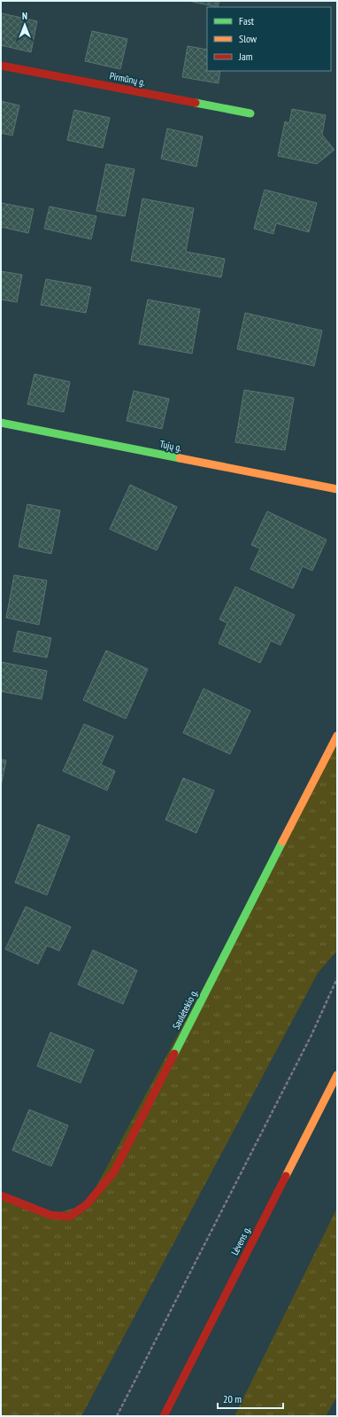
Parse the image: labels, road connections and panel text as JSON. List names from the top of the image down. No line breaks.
{"streets":{"street":["Pirmūnų g.","Tujų g.","Saulėtekio g.","Lėvens g."]},"legend":["Fast","Slow","Jam"],"scale_bar":"20 m","north":"top"}
